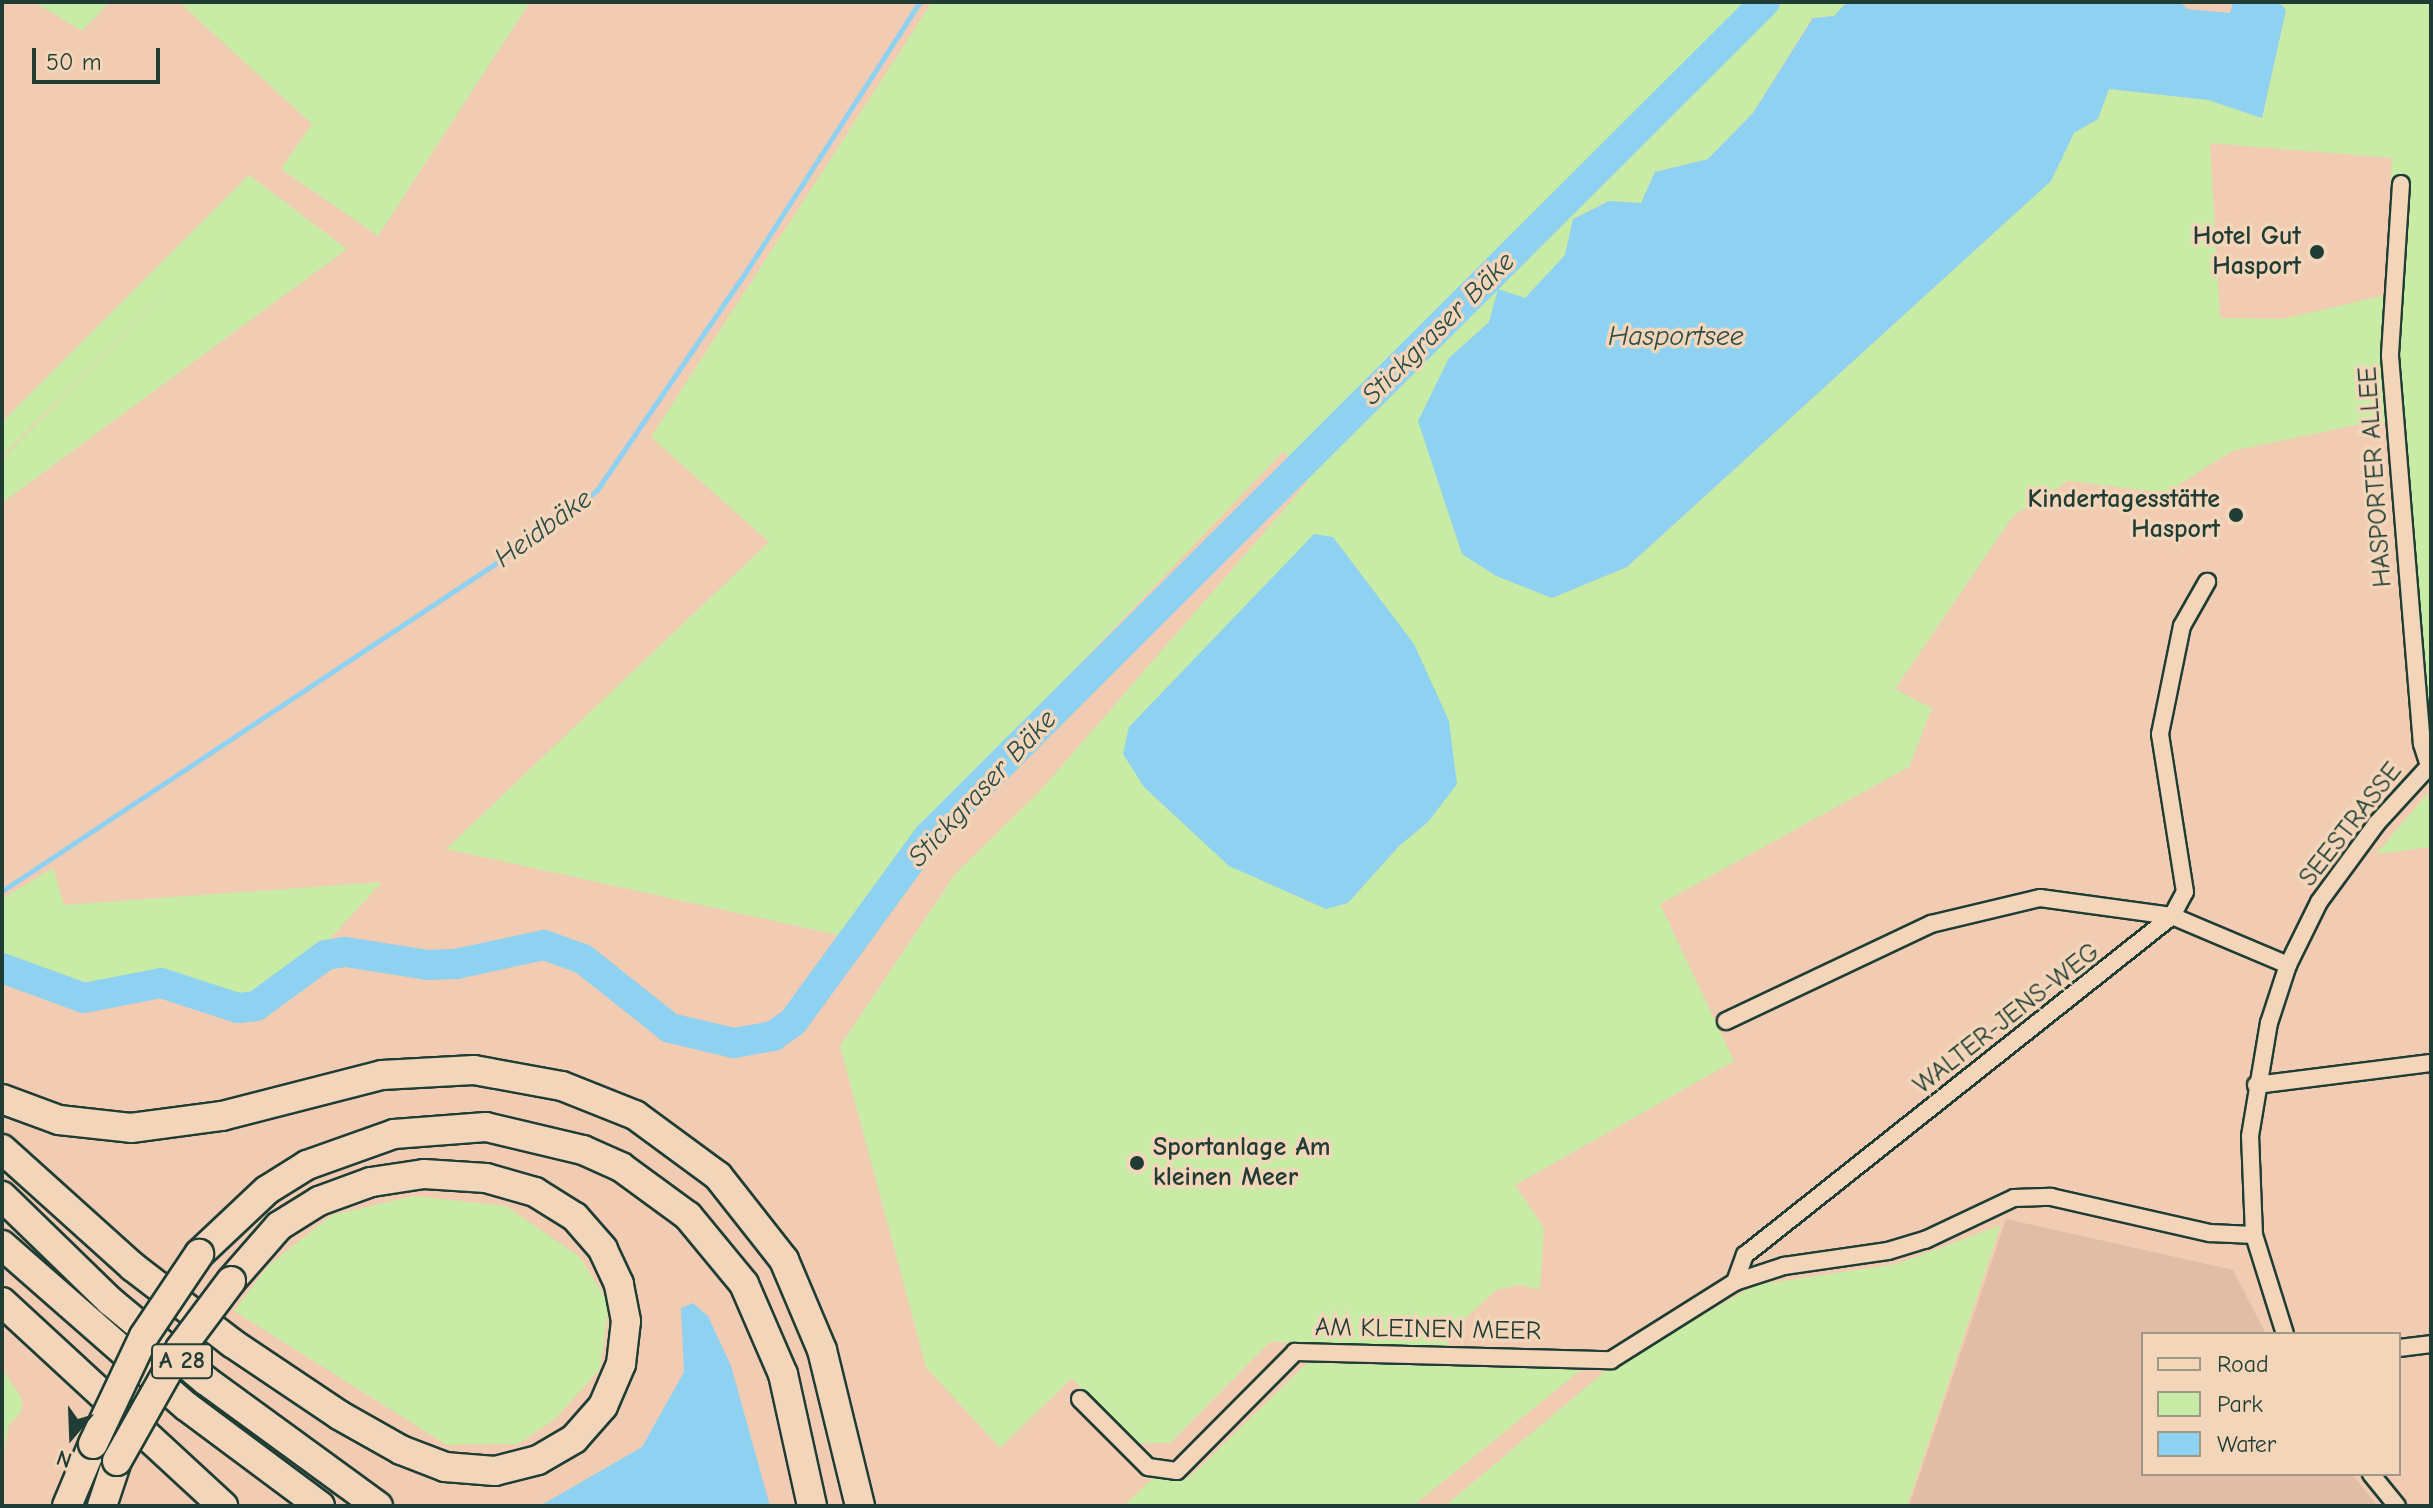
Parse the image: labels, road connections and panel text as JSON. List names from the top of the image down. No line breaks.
{"streets":{"highway":["A 28"],"street":["HASPORTER ALLEE","SEESTRASSE","WALTER-JENS-WEG","AM KLEINEN MEER"]},"crossings":[["HASPORTER ALLEE","SEESTRASSE"],["SEESTRASSE","AM KLEINEN MEER"],["WALTER-JENS-WEG","AM KLEINEN MEER"]],"water":["Stickgraser Bäke","Hasportsee","Heidbäke"],"places":["Hotel Gut Hasport","Kindertagesstätte Hasport","Sportanlage Am kleinen Meer"],"legend":["Road","Park","Water"],"scale_bar":"50 m","north":"bottom"}
